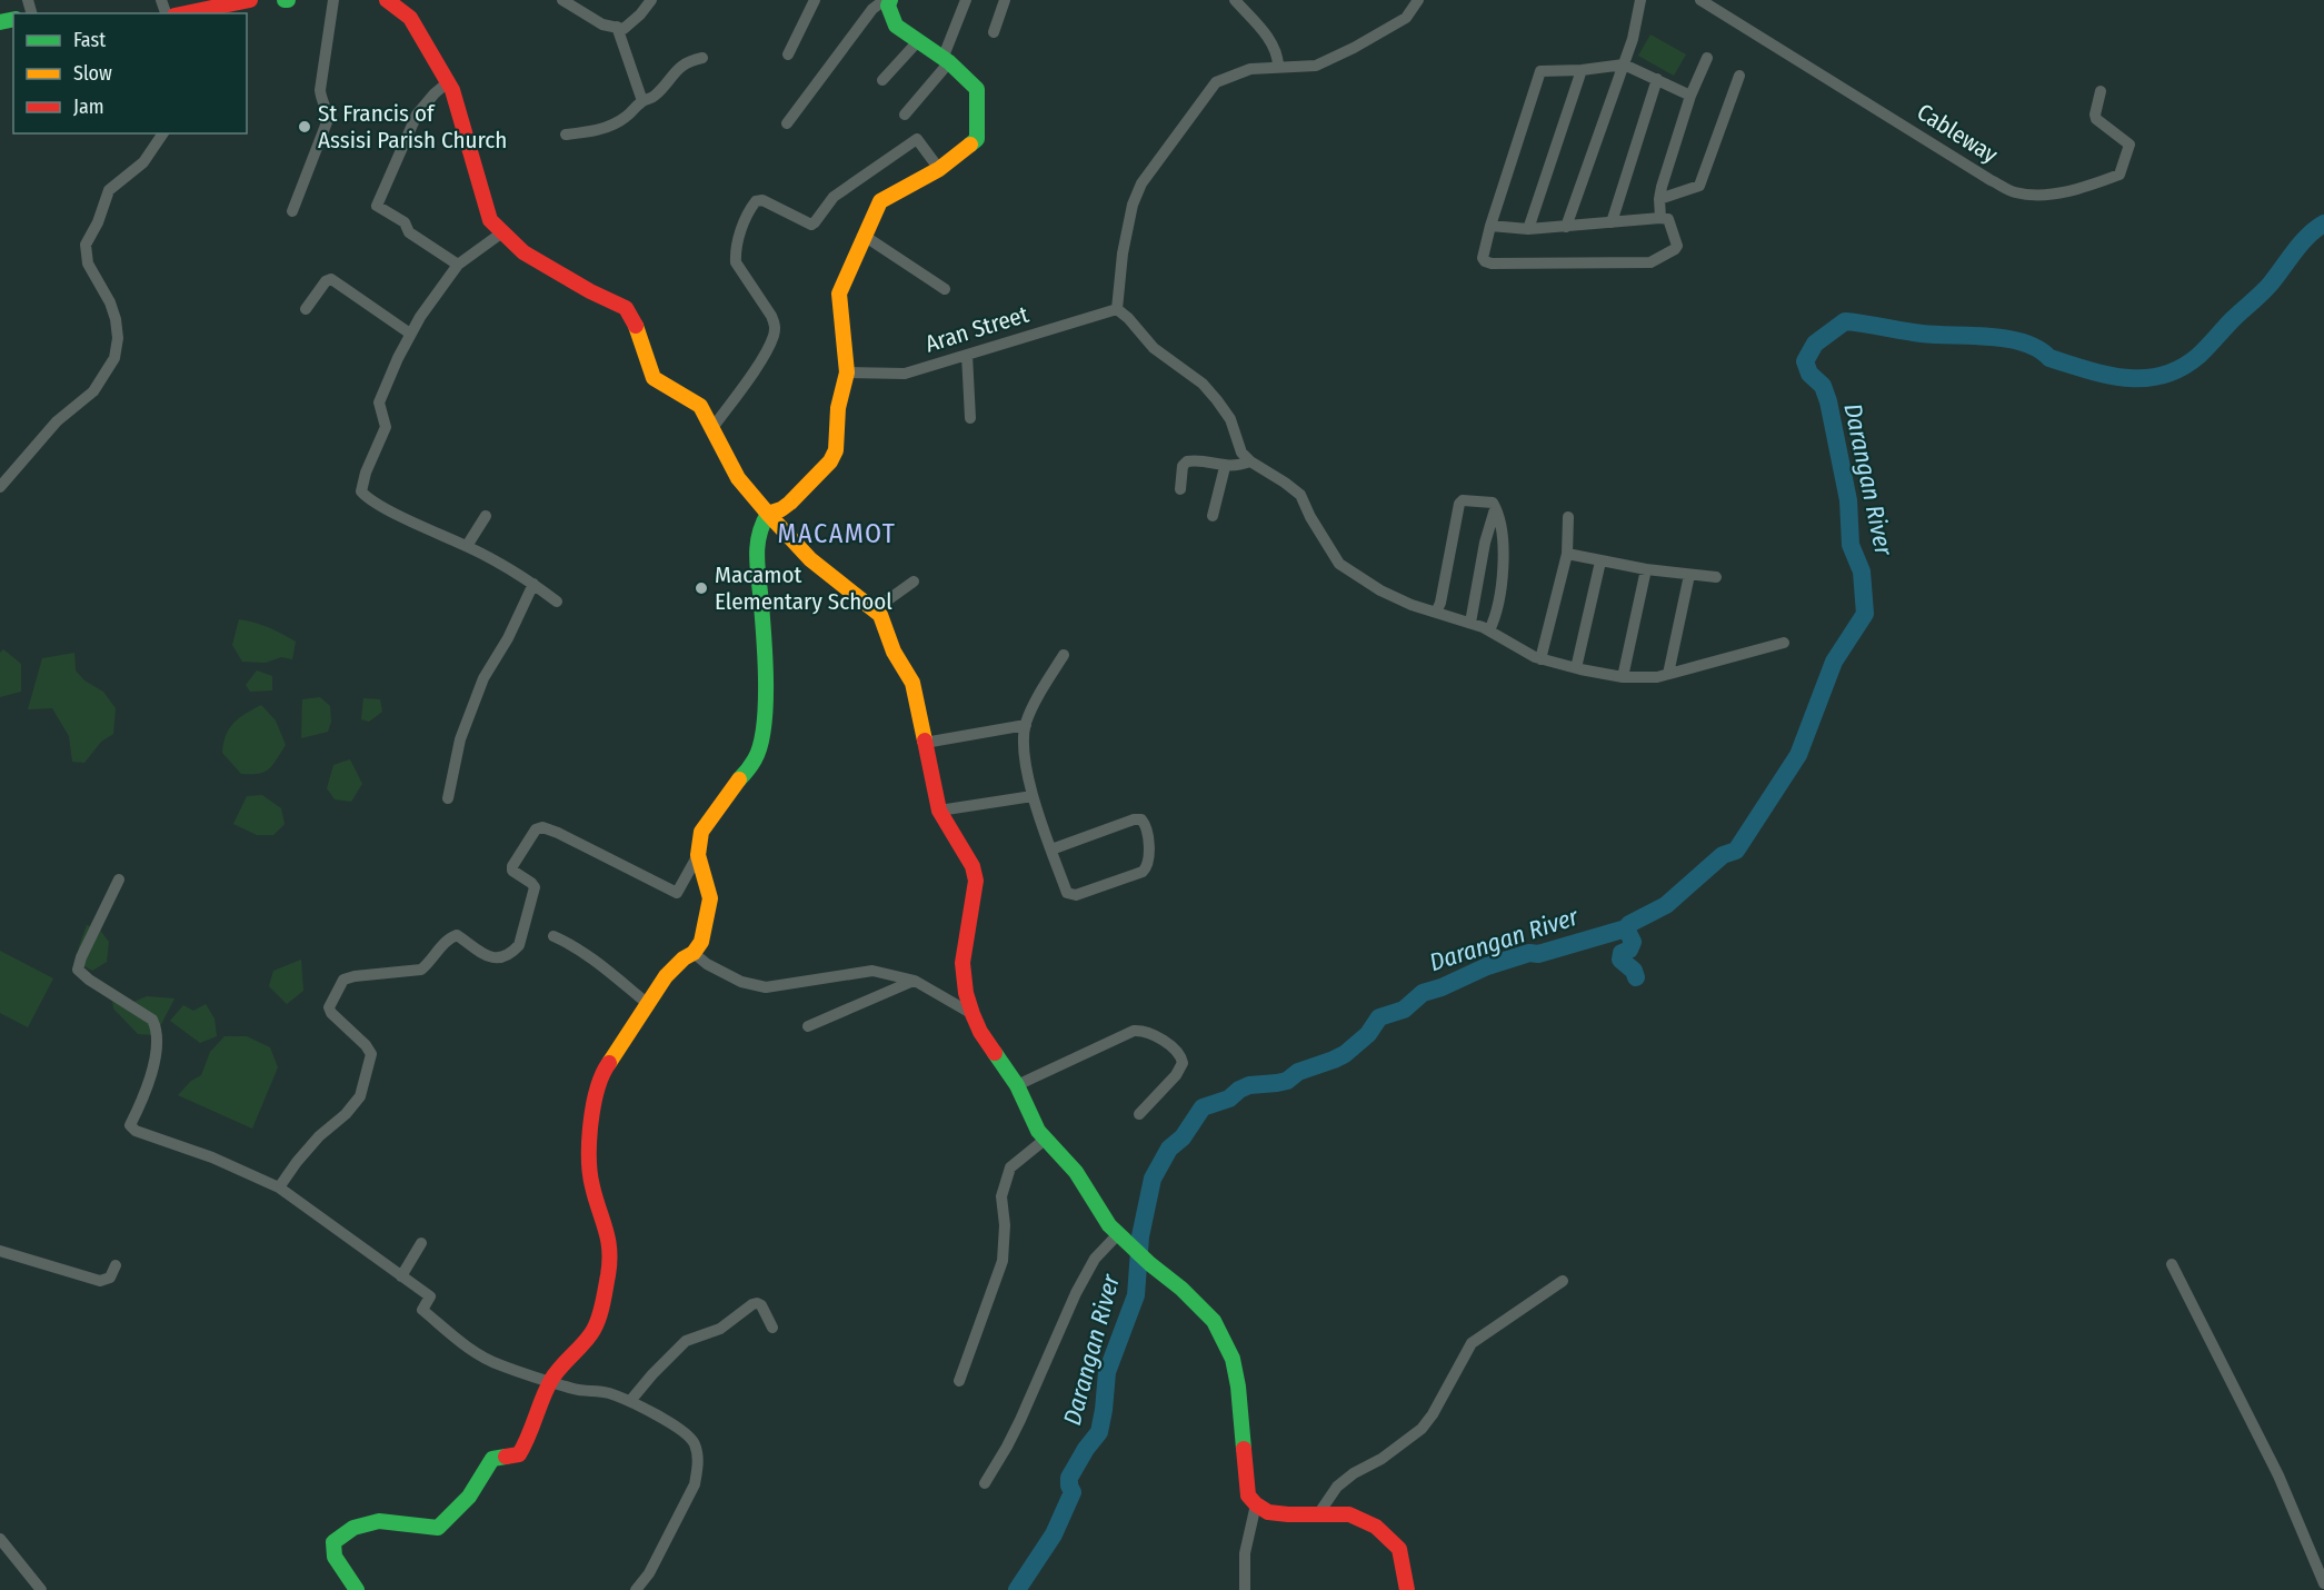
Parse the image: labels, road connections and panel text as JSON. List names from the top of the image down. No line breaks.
{"streets":{"street":["Cableway","Aran Street"]},"districts":["MACAMOT"],"water":["Darangan River"],"places":["St Francis of Assisi Parish Church","Macamot Elementary School"],"legend":["Fast","Slow","Jam"]}
